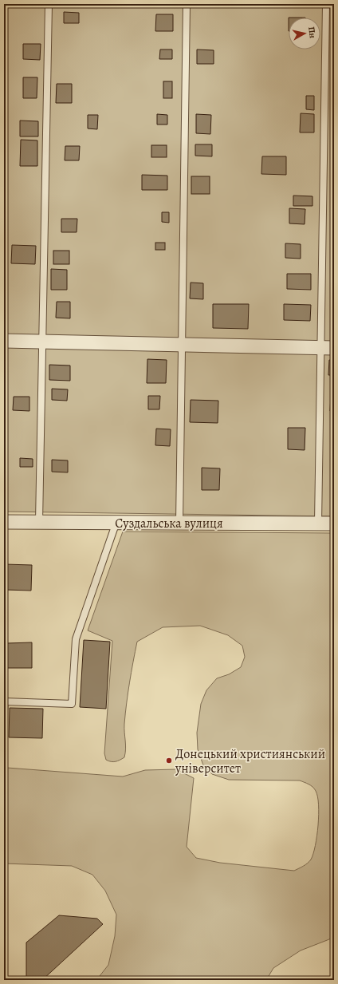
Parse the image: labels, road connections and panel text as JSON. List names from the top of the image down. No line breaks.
{"streets":{"street":["Суздальська вулиця"]},"places":["Донецький християнський університет"],"north":"right"}
